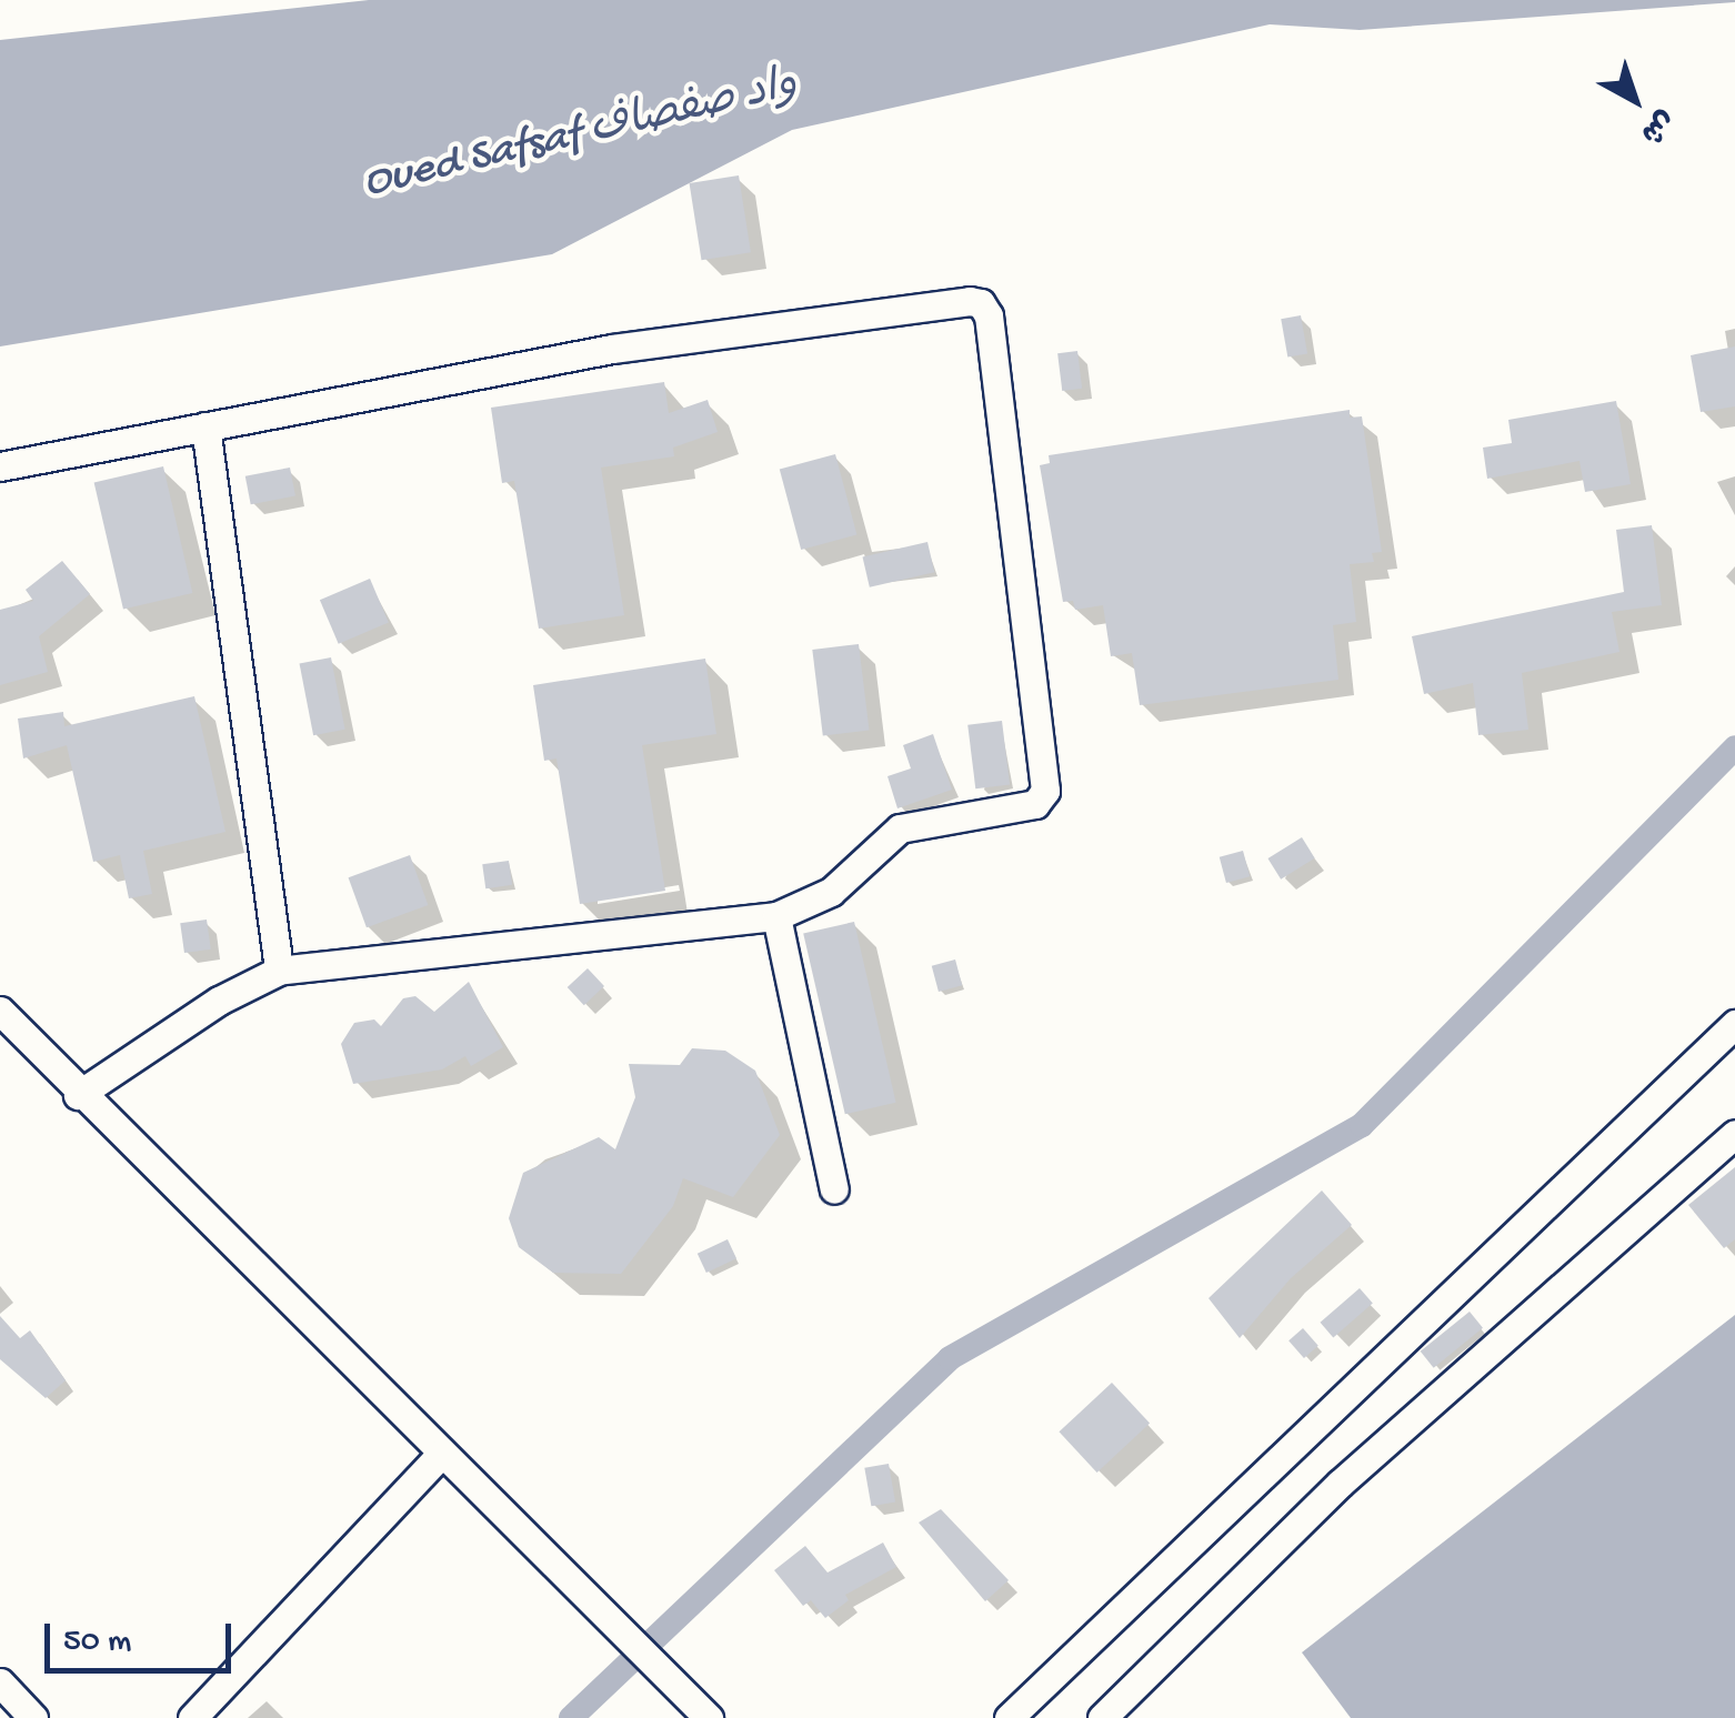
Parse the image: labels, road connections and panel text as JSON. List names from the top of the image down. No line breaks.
{"water":["Oued Safsaf واد صفصاف"],"scale_bar":"50 m","north":"bottom right"}
